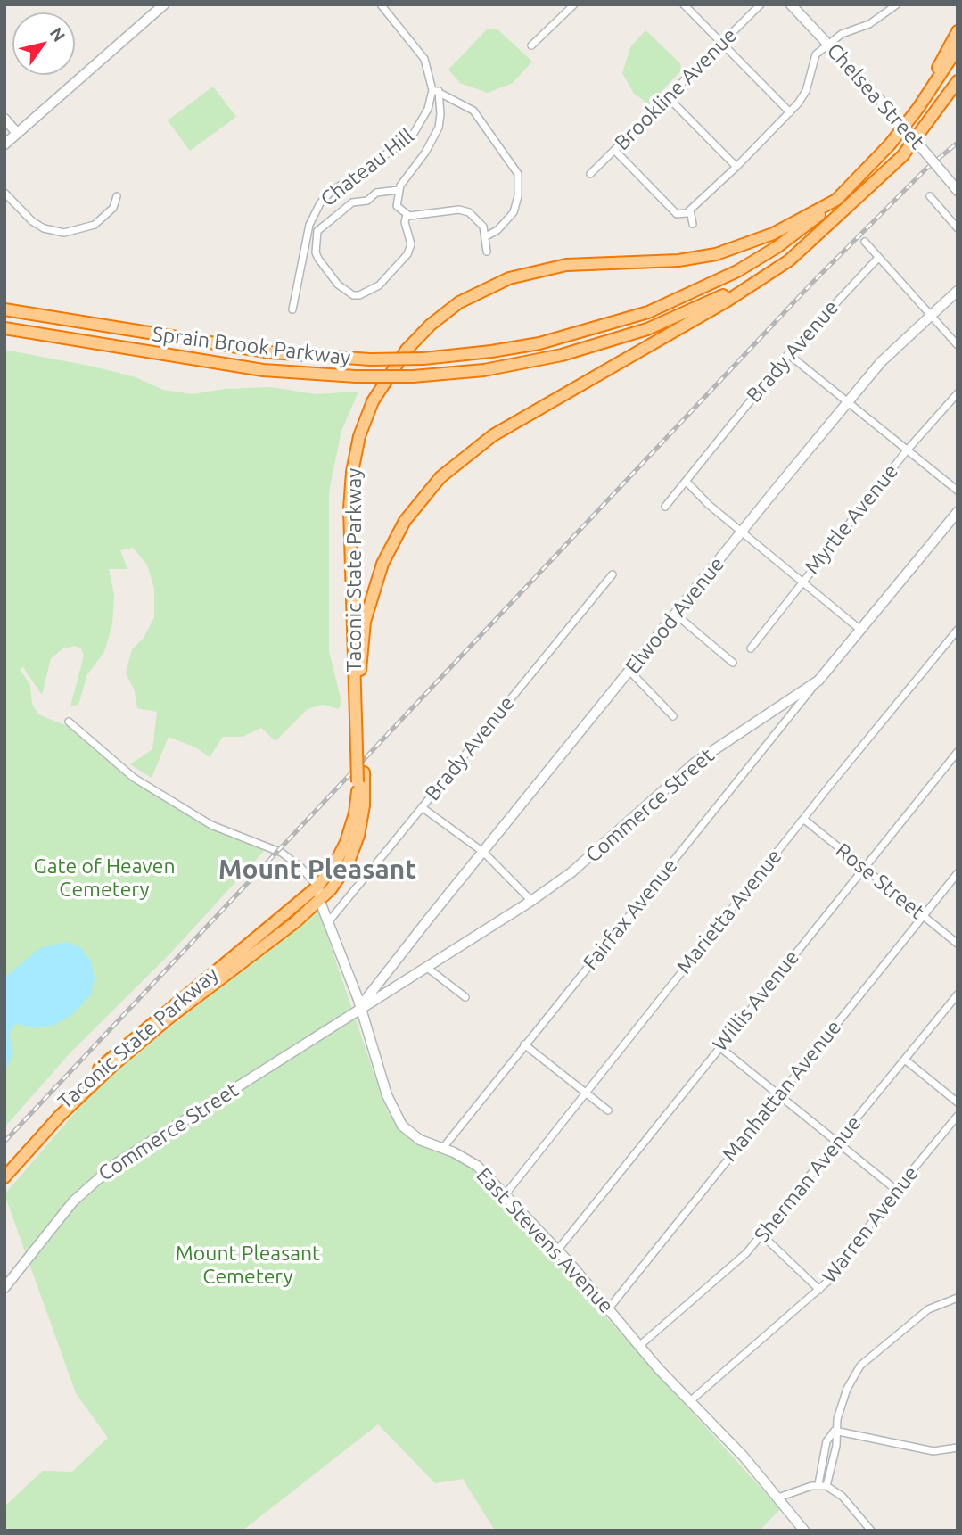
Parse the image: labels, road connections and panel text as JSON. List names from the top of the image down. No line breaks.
{"streets":{"highway":["Sprain Brook Parkway","Taconic State Parkway"],"street":["Brookline Avenue","Chelsea Street","Chateau Hill","Brady Avenue","Myrtle Avenue","Elwood Avenue","Commerce Street","Rose Street","Marietta Avenue","Fairfax Avenue","Willis Avenue","Manhattan Avenue","Sherman Avenue","Warren Avenue","East Stevens Avenue"]},"crossings":[["Sprain Brook Parkway","Taconic State Parkway"],["Brady Avenue","East Stevens Avenue"],["Taconic State Parkway","East Stevens Avenue"],["Elwood Avenue","Commerce Street"],["Commerce Street","Fairfax Avenue"],["Commerce Street","East Stevens Avenue"],["Rose Street","Marietta Avenue"],["Rose Street","Willis Avenue"],["Rose Street","Manhattan Avenue"],["Marietta Avenue","East Stevens Avenue"],["Fairfax Avenue","East Stevens Avenue"],["Willis Avenue","East Stevens Avenue"],["Manhattan Avenue","East Stevens Avenue"],["Sherman Avenue","East Stevens Avenue"],["Warren Avenue","East Stevens Avenue"]],"districts":["Mount Pleasant"],"parks":["Gate of Heaven Cemetery","Mount Pleasant Cemetery"],"north":"top right"}
